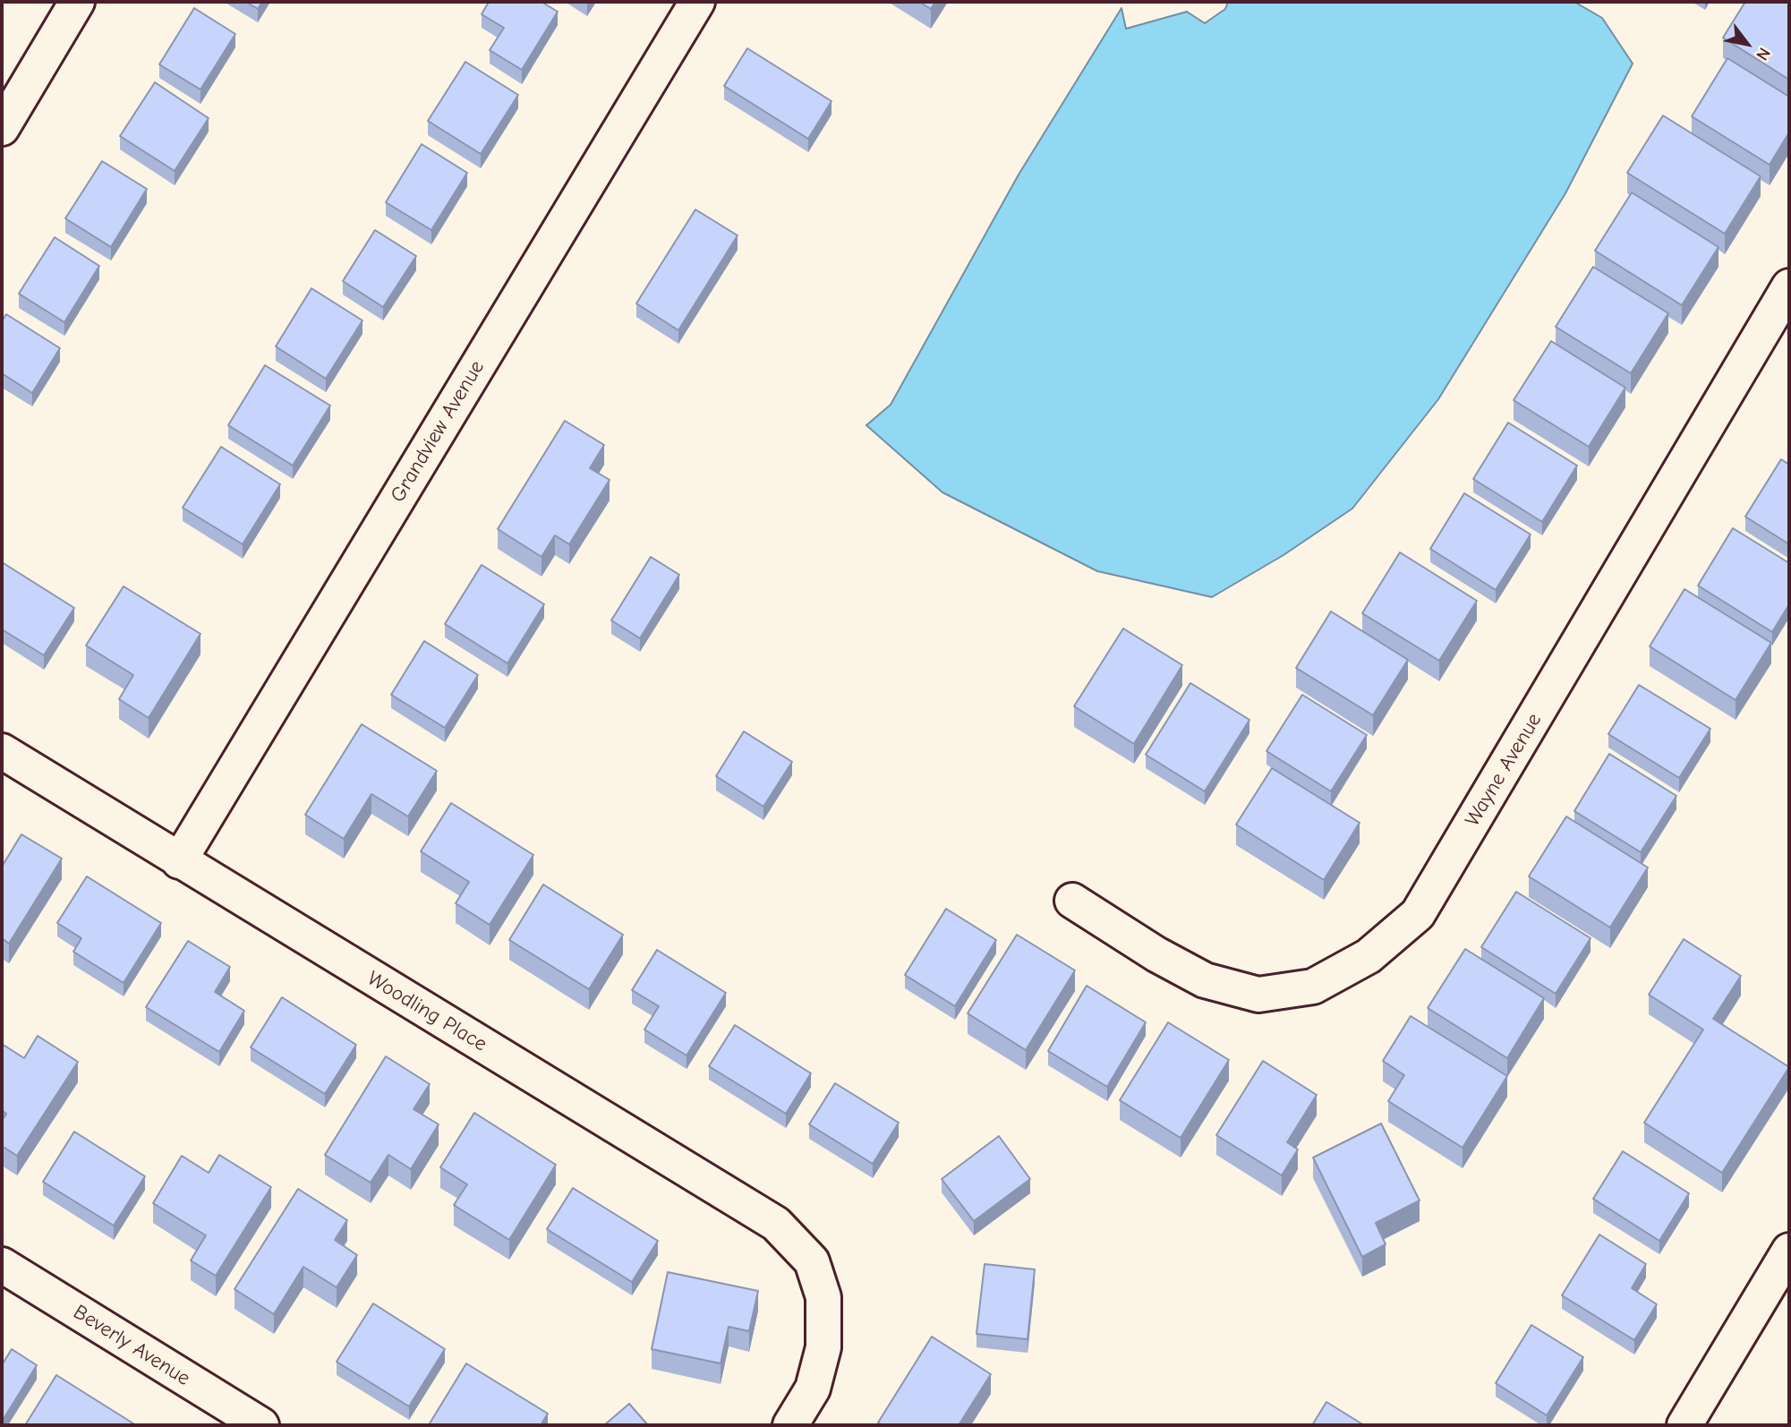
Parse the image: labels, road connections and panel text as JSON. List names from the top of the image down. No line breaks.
{"streets":{"street":["Grandview Avenue","Wayne Avenue","Woodling Place","Beverly Avenue"]},"crossings":[["Grandview Avenue","Woodling Place"]],"north":"bottom right"}
